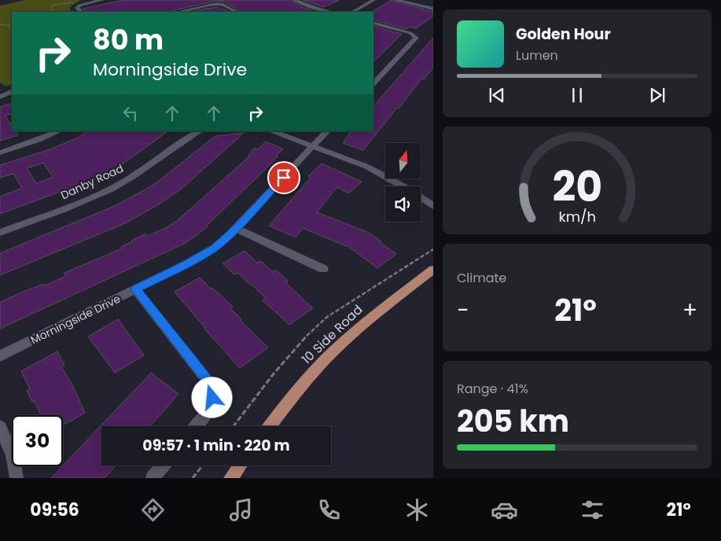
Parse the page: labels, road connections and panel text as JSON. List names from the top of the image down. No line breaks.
{"streets":{"main road":["10 Side Road"],"street":["Danby Road","Morningside Drive"]},"north":"top","page":{"turn":["80 m","Morningside Drive"],"song":["Golden Hour","Lumen"],"tile":["Climate",["Range · 41%","205 km"]],"heat":["−","21°","+"],"limit":"30","trip":"09:57 · 1 min · 220 m","tabs":["09:56","21°"],"gauge":["20","km/h"]}}
